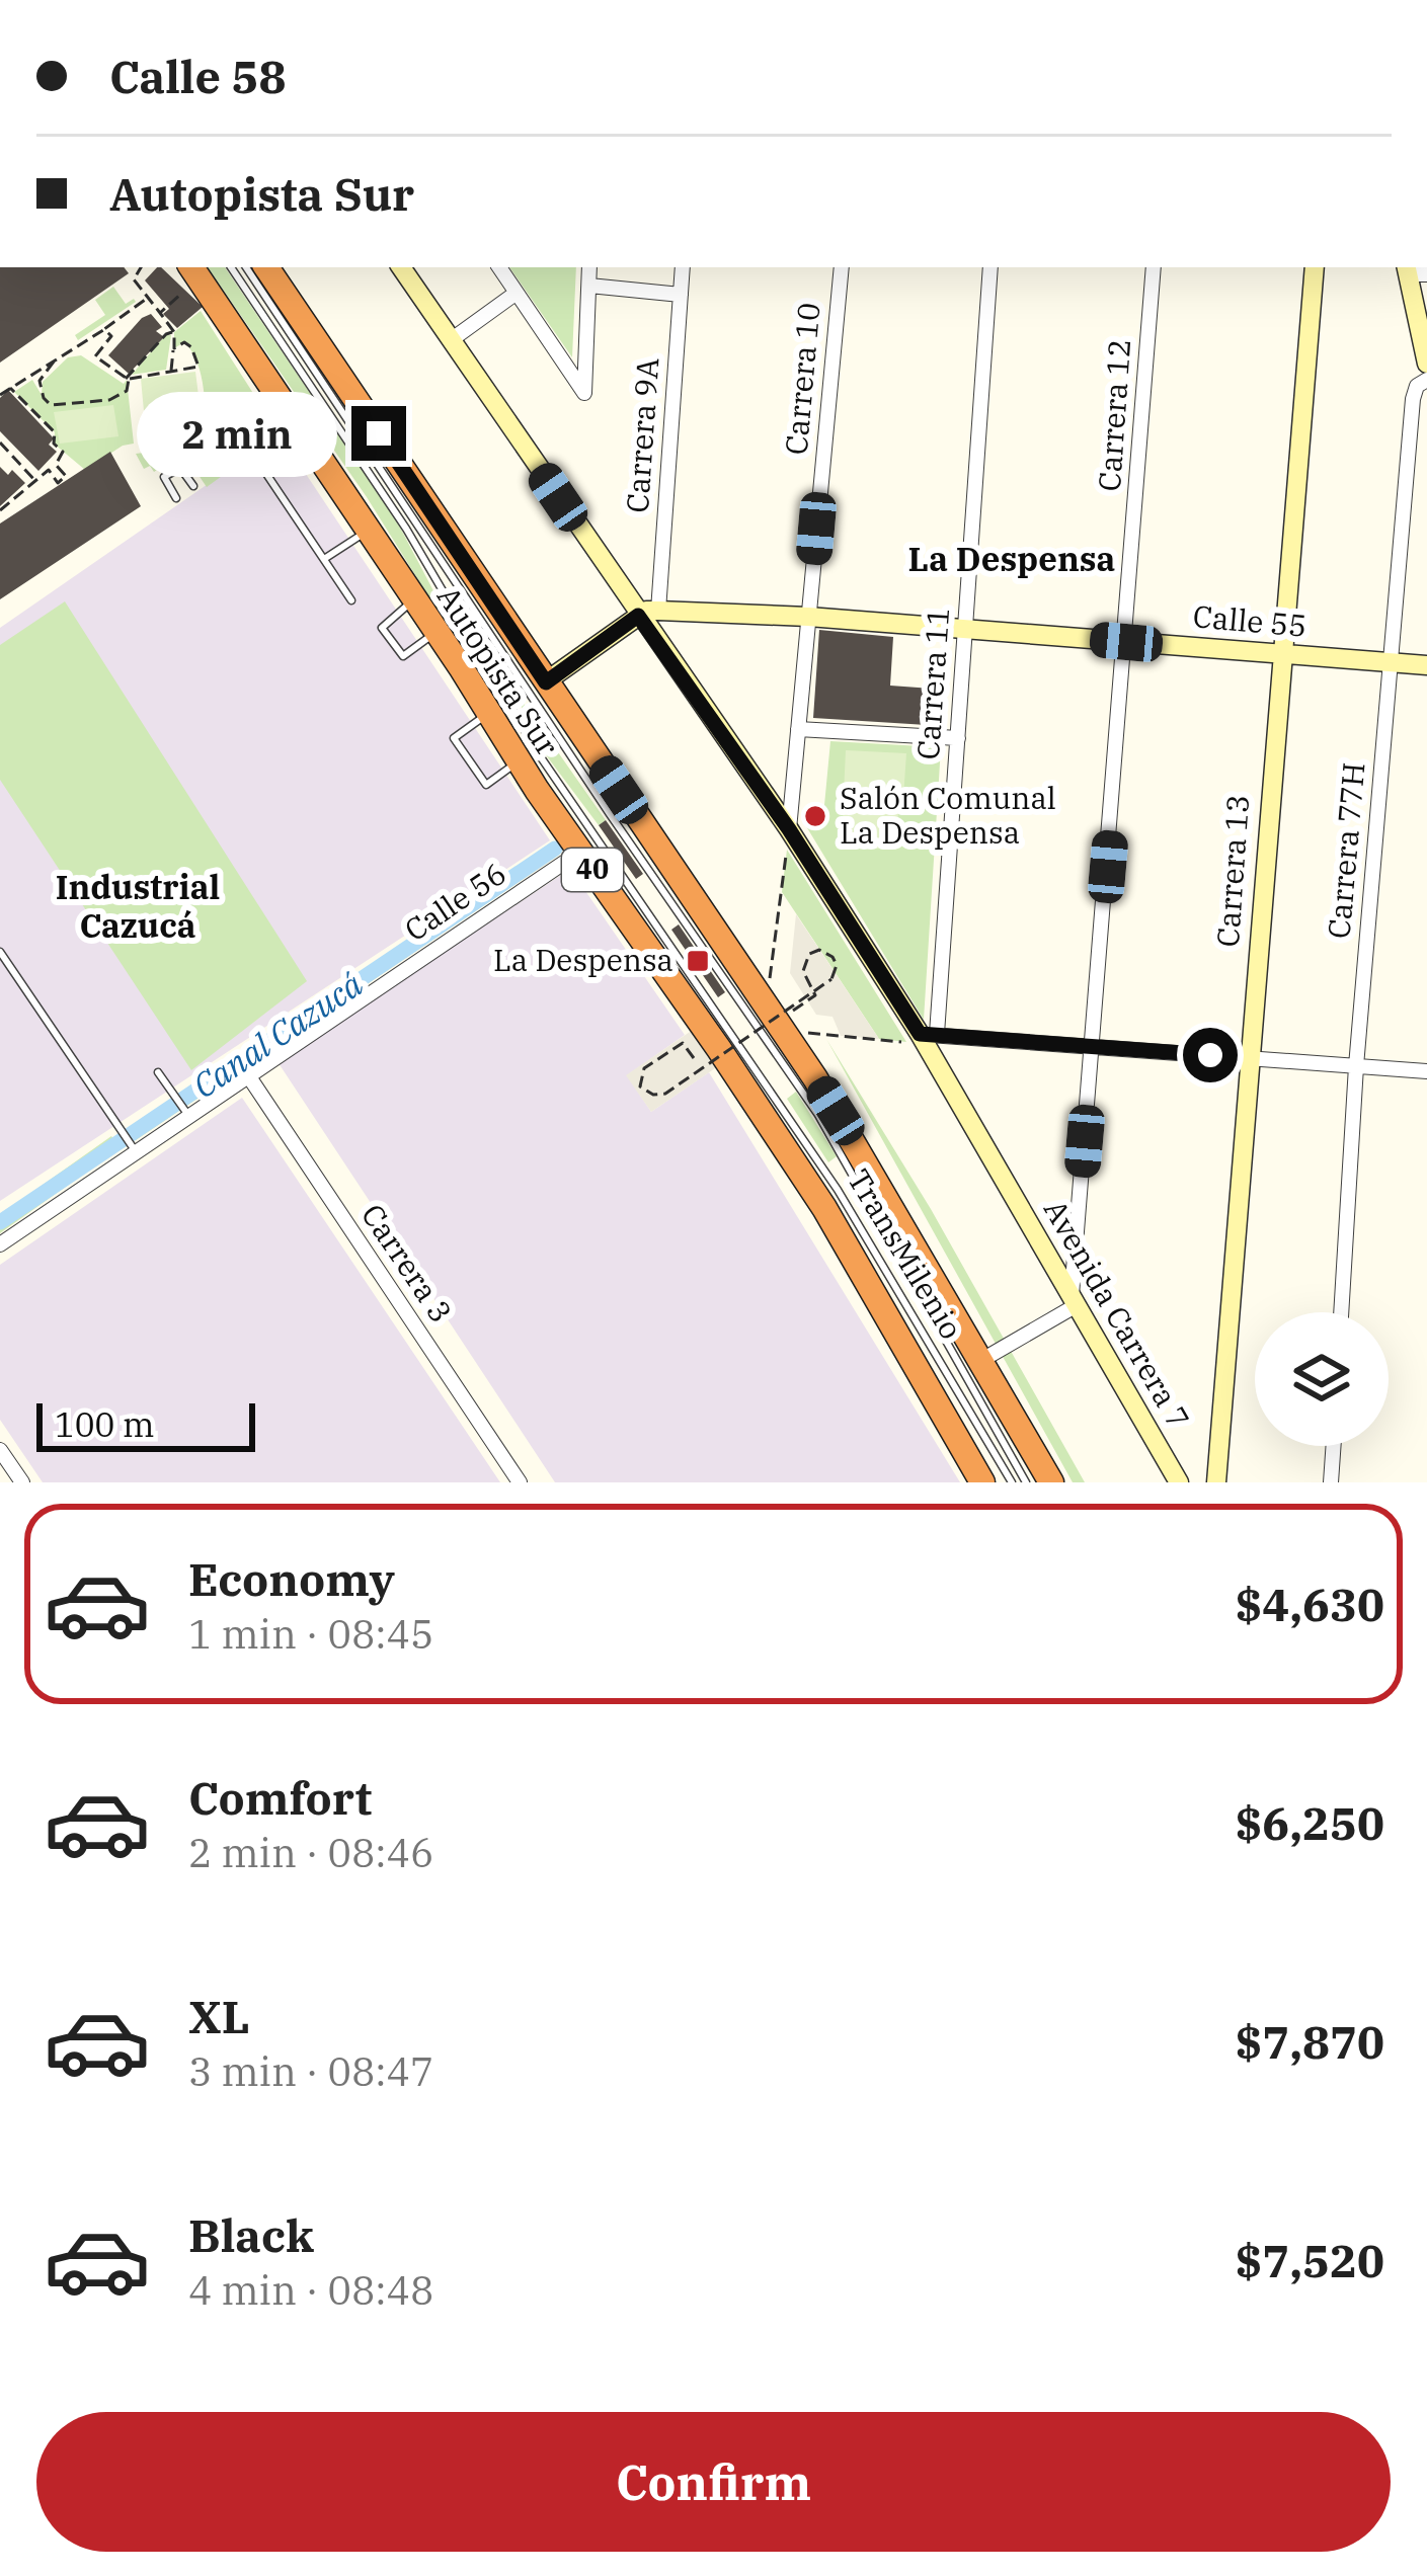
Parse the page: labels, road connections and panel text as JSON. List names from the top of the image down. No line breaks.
{"streets":{"highway":["Autopista Sur","40"],"street":["Carrera 10","Carrera 12","Carrera 9A","Calle 55","Carrera 11","Carrera 77H","Carrera 13","Calle 56","Carrera 3","Avenida Carrera 7"],"lane":["TransMilenio"]},"crossings":[["Carrera 10","Calle 55"],["Carrera 10","Avenida Carrera 7"],["Carrera 12","Calle 55"],["Carrera 12","Avenida Carrera 7"],["Carrera 9A","Calle 55"],["Calle 55","Autopista Sur"],["Calle 55","Carrera 11"],["Calle 55","Carrera 77H"],["Calle 55","Carrera 13"],["Calle 55","Avenida Carrera 7"],["Autopista Sur","Calle 56"],["Carrera 11","Avenida Carrera 7"],["Calle 56","Carrera 3"]],"districts":["La Despensa","Industrial Cazucá"],"water":["Canal Cazucá"],"places":{"other":["Salón Comunal La Despensa"],"transit":["La Despensa"]},"scale_bar":"100 m","page":{"banner":["Calle 58","Autopista Sur"],"bubble":"2 min","scale":"100 m","list":[{"name":"Economy","note":"1 min · 08:45","value":"$4,630"},{"name":"Comfort","note":"2 min · 08:46","value":"$6,250"},{"name":"XL","note":"3 min · 08:47","value":"$7,870"},{"name":"Black","note":"4 min · 08:48","value":"$7,520"}],"buttons":"Confirm"}}
